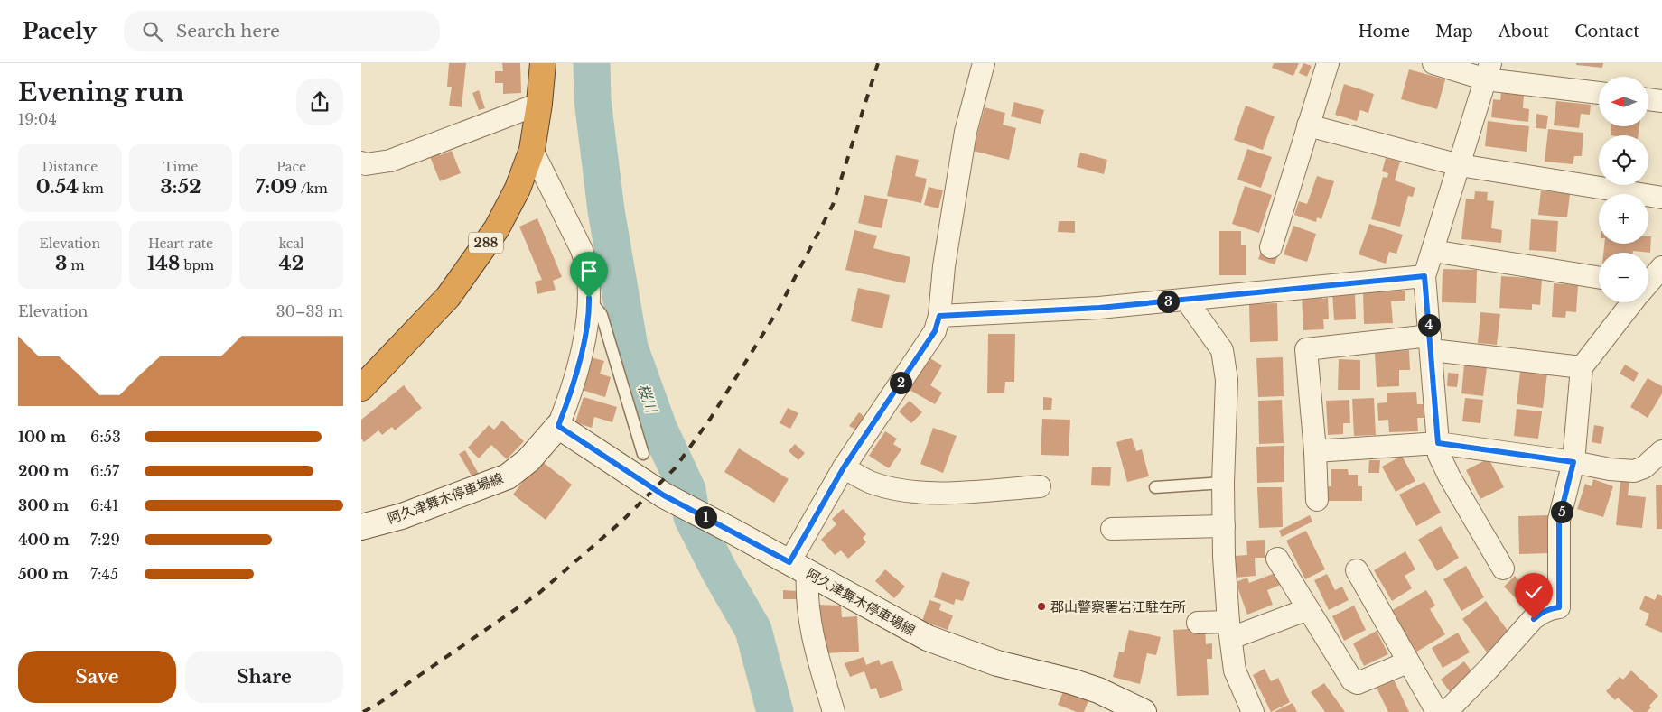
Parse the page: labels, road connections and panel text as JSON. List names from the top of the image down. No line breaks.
{"streets":{"highway":["288"],"main road":["阿久津舞木停車場線"]},"water":["桜川"],"places":["郡山警察署岩江駐在所"],"north":"left","page":{"header":"Pacely","search":"Search here","nav":["Home","Map","About","Contact"],"heading":["Evening run","19:04"],"map_buttons":["+","−"],"stats":[["Distance","0.54 km"],["Time","3:52"],["Pace","7:09 /km"],["Elevation","3 m"],["Heart rate","148 bpm"],["kcal","42"]],"pins":["3","4","2","5","1"],"chart":["Elevation","30–33 m"],"list":[{"name":"100 m","note":"6:53"},{"name":"200 m","note":"6:57"},{"name":"300 m","note":"6:41"},{"name":"400 m","note":"7:29"},{"name":"500 m","note":"7:45"}],"buttons":["Save","Share"]}}
